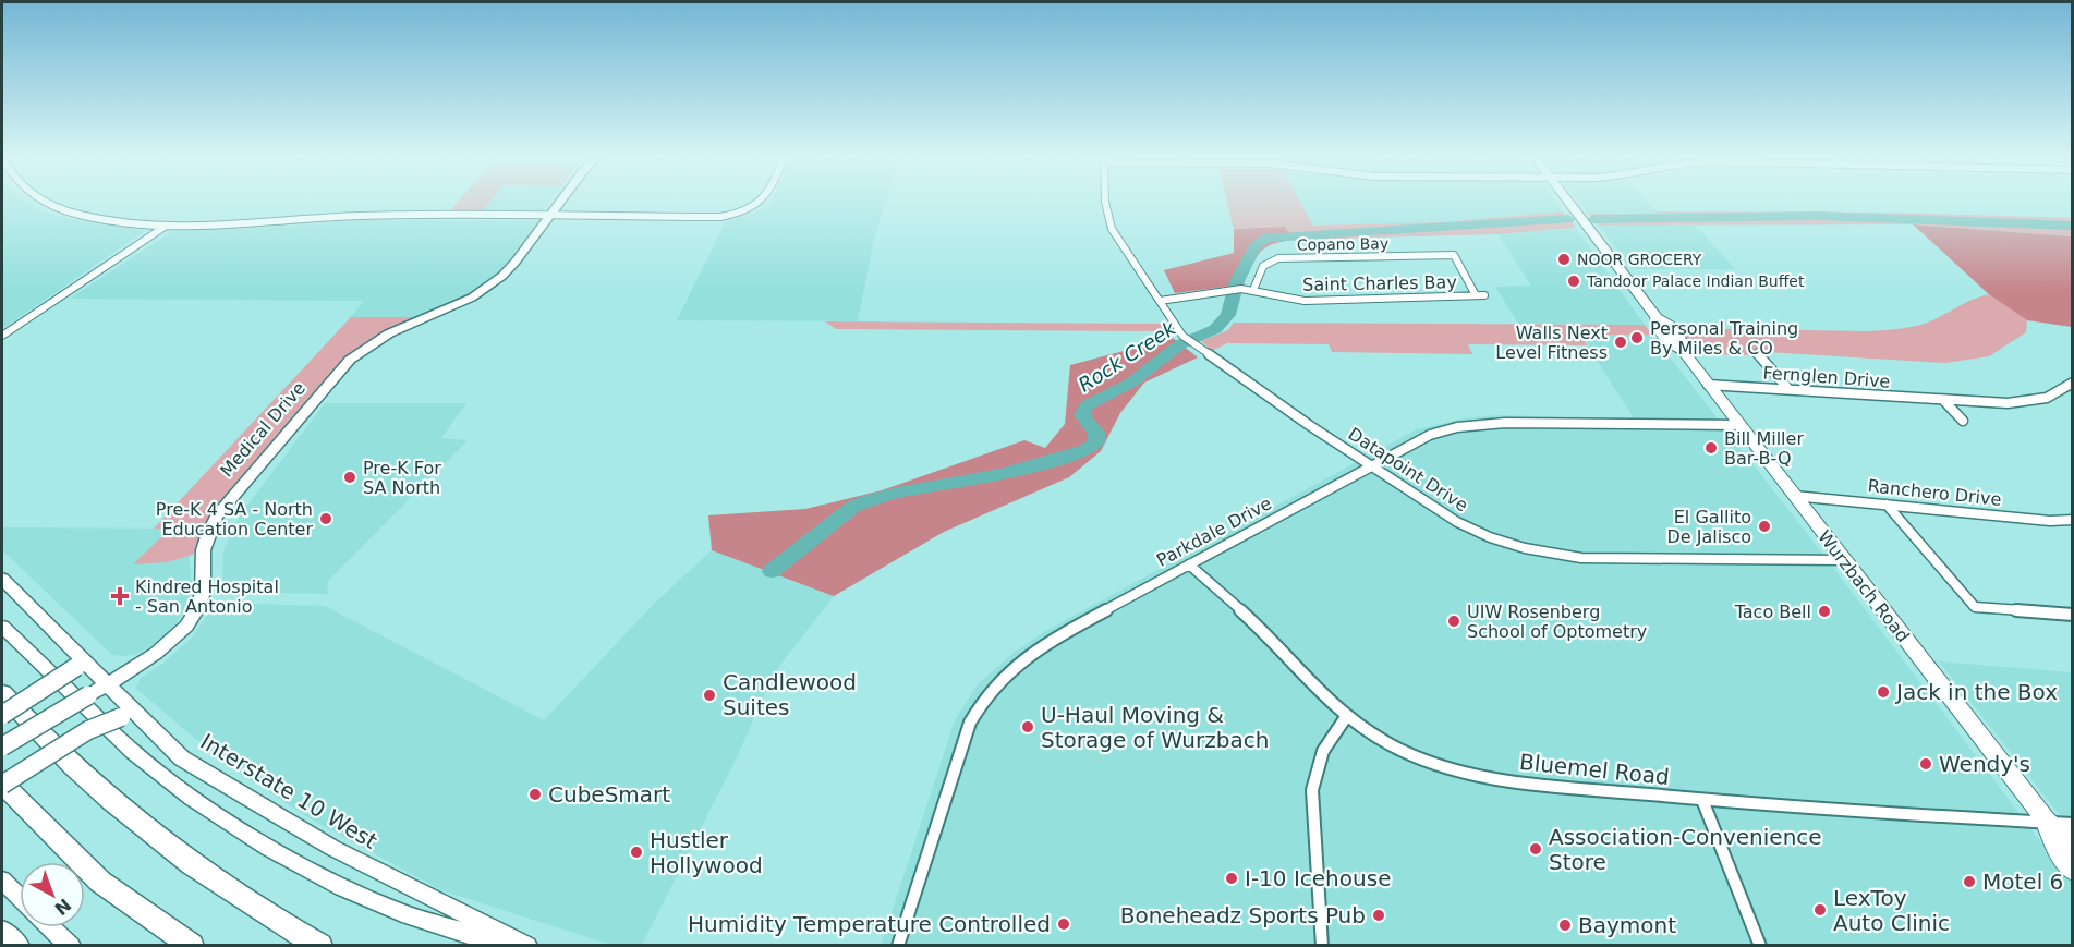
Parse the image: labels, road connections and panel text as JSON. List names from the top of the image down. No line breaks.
{"streets":{"main road":["Medical Drive","Wurzbach Road","Interstate 10 West"],"street":["Copano Bay","Saint Charles Bay","Fernglen Drive","Datapoint Drive","Ranchero Drive","Parkdale Drive","Bluemel Road"]},"crossings":[["Copano Bay","Saint Charles Bay"],["Saint Charles Bay","Datapoint Drive"],["Fernglen Drive","Wurzbach Road"],["Medical Drive","Interstate 10 West"],["Datapoint Drive","Parkdale Drive"],["Datapoint Drive","Wurzbach Road"],["Ranchero Drive","Wurzbach Road"],["Parkdale Drive","Wurzbach Road"],["Parkdale Drive","Bluemel Road"],["Wurzbach Road","Bluemel Road"]],"water":["Rock Creek"],"places":{"other":["NOOR GROCERY","Tandoor Palace Indian Buffet","Personal Training By Miles & CO","Walls Next Level Fitness","Bill Miller Bar-B-Q","Pre-K For SA North","Pre-K 4 SA - North Education Center","El Gallito De Jalisco","Taco Bell","UIW Rosenberg School of Optometry","Jack in the Box","Candlewood Suites","U-Haul Moving & Storage of Wurzbach","Wendy's","CubeSmart","Association-Convenience Store","Hustler Hollywood","I-10 Icehouse","Motel 6","LexToy Auto Clinic","Boneheadz Sports Pub","Humidity Temperature Controlled","Baymont"],"health":["Kindred Hospital - San Antonio"]},"north":"bottom right"}
